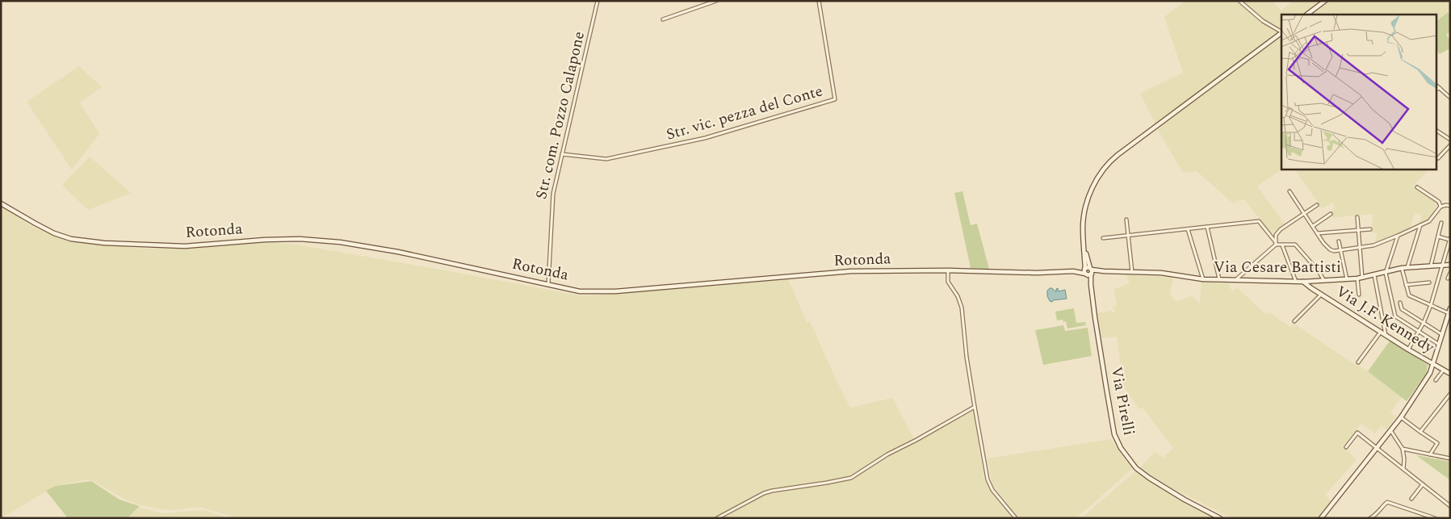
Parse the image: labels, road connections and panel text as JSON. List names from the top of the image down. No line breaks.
{"streets":{"main road":["Rotonda","Via Cesare Battisti","Via J.F. Kennedy","Via Pirelli"],"street":["Str. vic. pezza del Conte","Str. com. Pozzo Calapone"]},"crossings":[["Str. vic. pezza del Conte","Str. com. Pozzo Calapone"],["Str. com. Pozzo Calapone","Rotonda"],["Rotonda","Via Cesare Battisti"],["Rotonda","Via Pirelli"],["Via Cesare Battisti","Via J.F. Kennedy"],["Via Cesare Battisti","Via Pirelli"]]}
